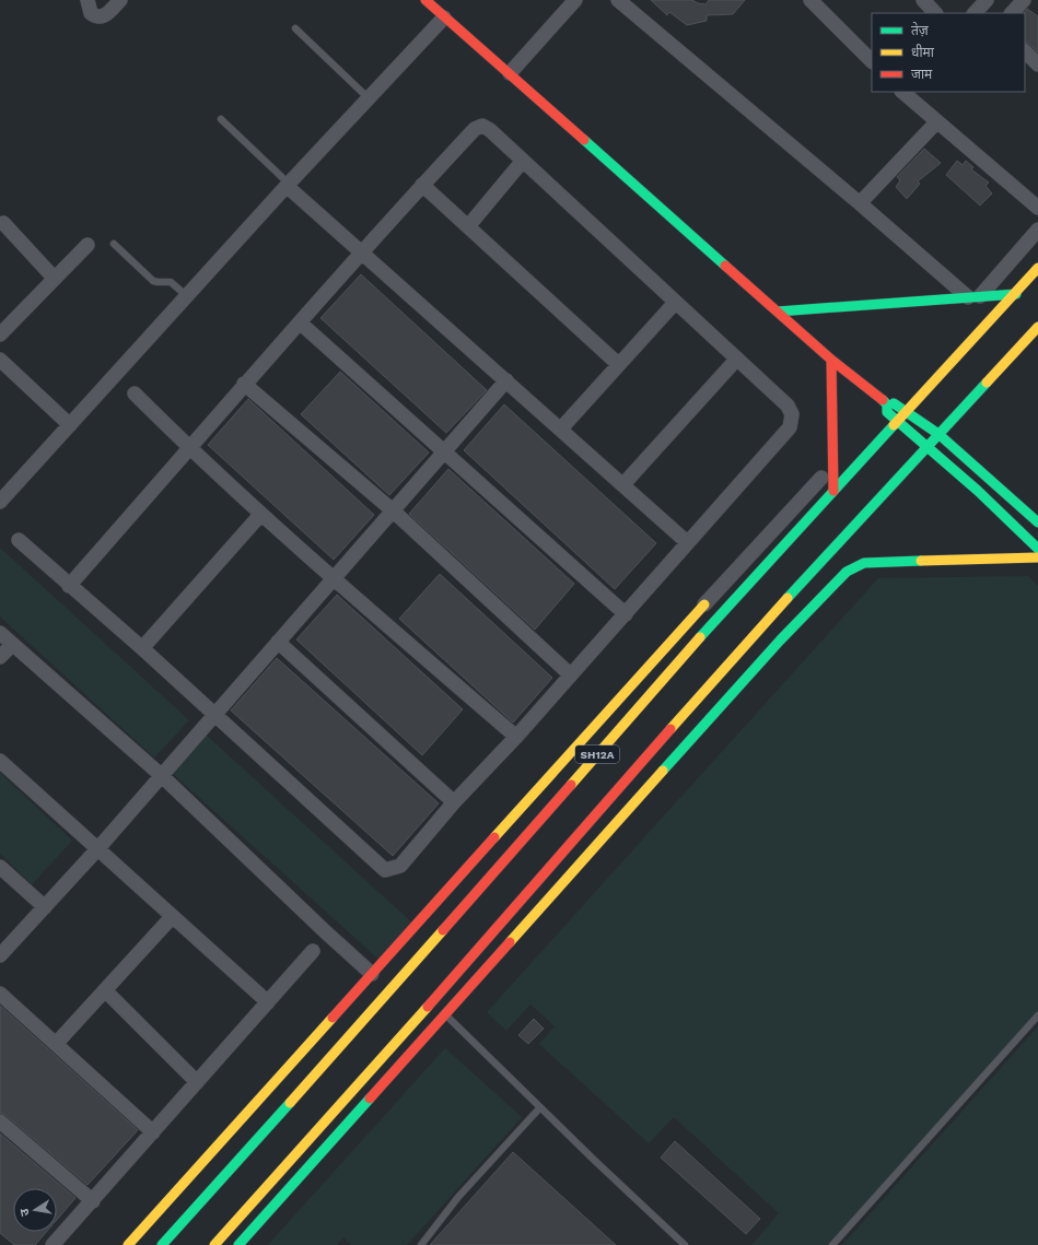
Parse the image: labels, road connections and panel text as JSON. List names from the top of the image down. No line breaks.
{"streets":{"main road":["SH12A"]},"legend":["तेज़","धीमा","जाम"],"north":"left"}
